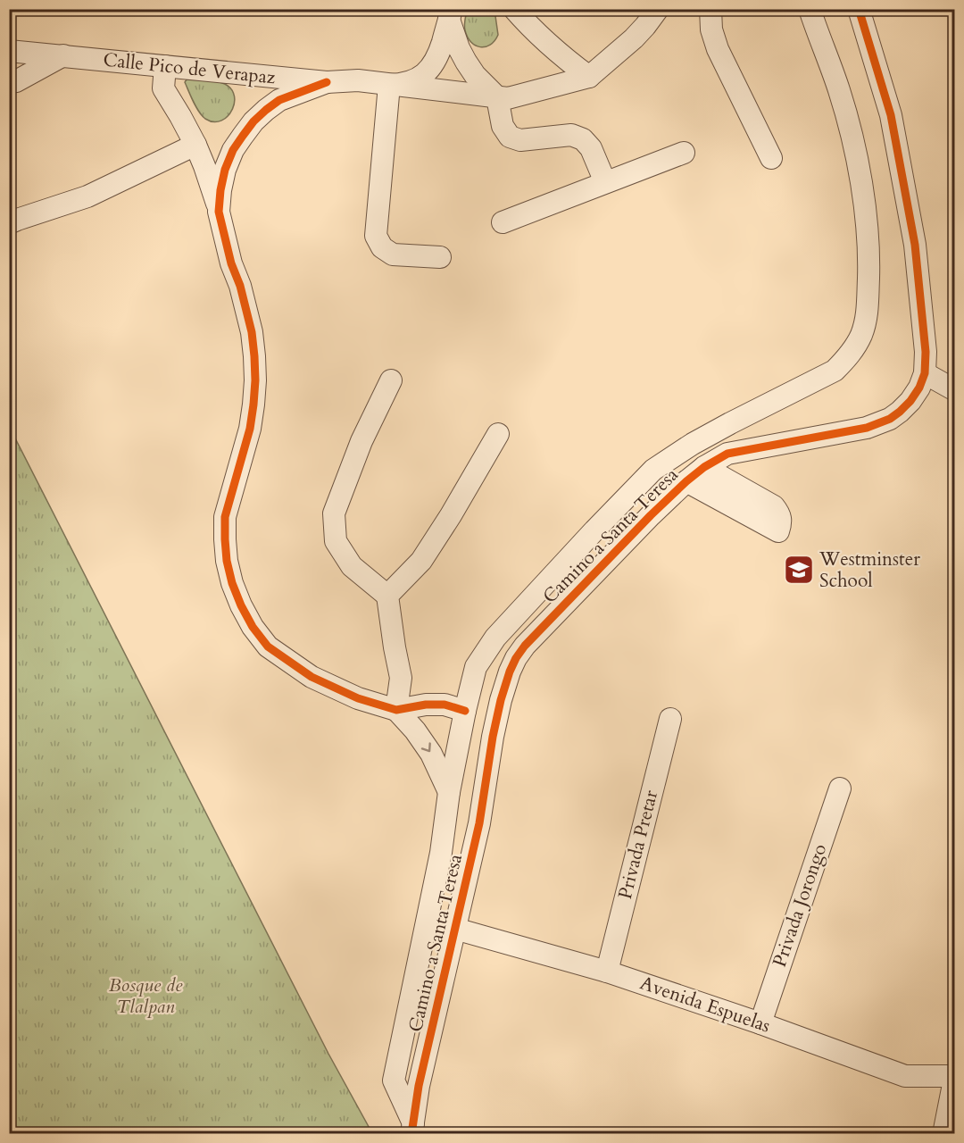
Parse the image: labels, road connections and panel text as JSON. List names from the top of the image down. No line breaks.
{"streets":{"street":["Calle Pico de Verapaz","Camino a Santa Teresa","Privada Pretar","Privada Jorongo","Avenida Espuelas"]},"crossings":[["Calle Pico de Verapaz","Camino a Santa Teresa"],["Camino a Santa Teresa","Avenida Espuelas"],["Privada Pretar","Avenida Espuelas"],["Privada Jorongo","Avenida Espuelas"]],"parks":["Bosque de Tlalpan"],"places":{"school or university":["Westminster School"]}}
